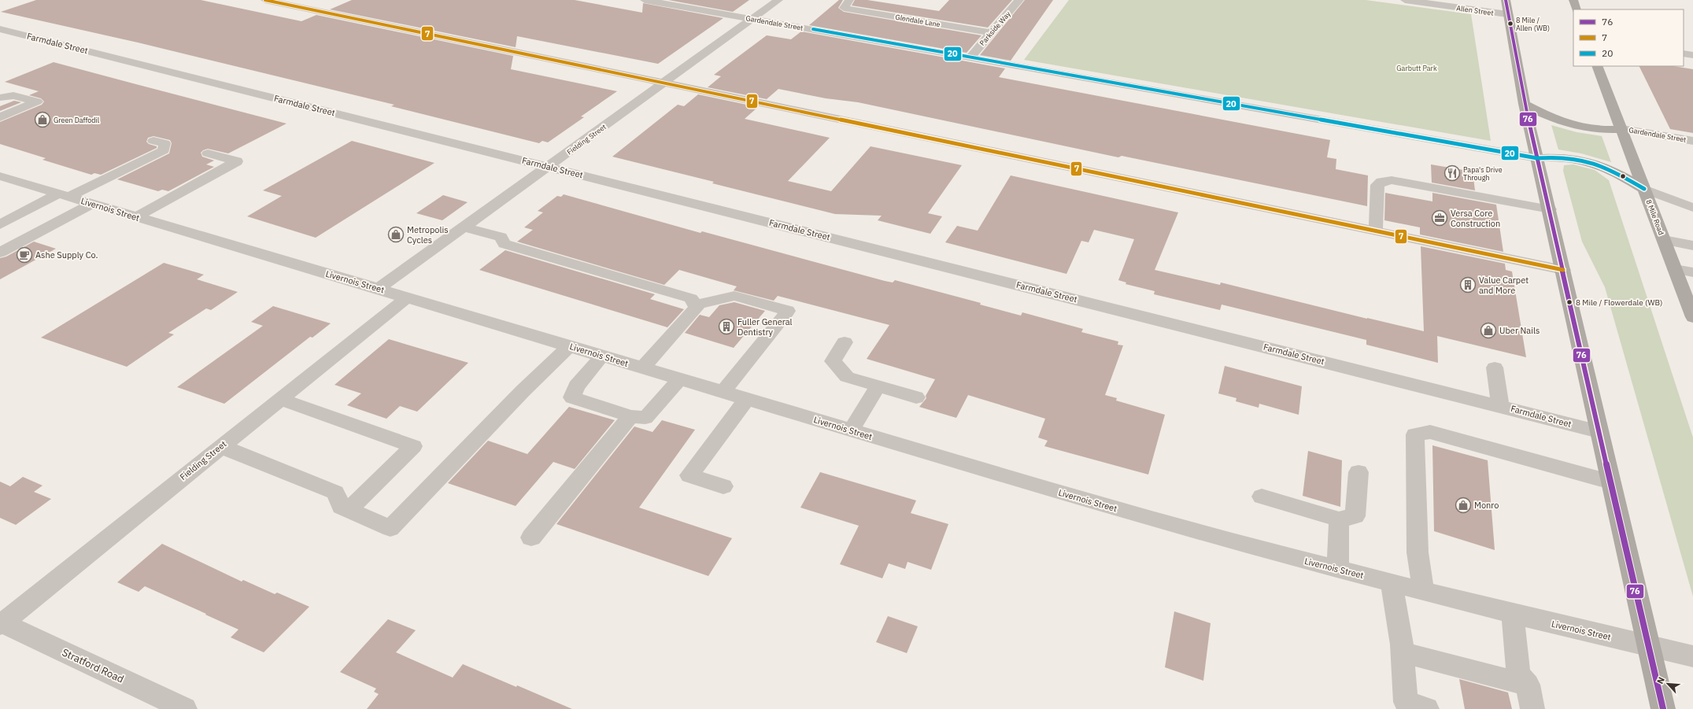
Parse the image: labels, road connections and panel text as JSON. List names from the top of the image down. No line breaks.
{"streets":{"highway":["8 Mile Road"],"street":["Allen Street","Glendale Lane","Gardendale Street","Parkside Way","Farmdale Street","Fielding Street","Livernois Street","Stratford Road"]},"crossings":[["Glendale Lane","Parkside Way"],["Gardendale Street","Parkside Way"],["Gardendale Street","Fielding Street"],["Gardendale Street","8 Mile Road"],["Farmdale Street","Fielding Street"],["Fielding Street","Livernois Street"],["Fielding Street","Stratford Road"]],"parks":["Garbutt Park"],"places":{"other":["8 Mile / Allen (WB)","8 Mile / Flowerdale (WB)"],"shop":["Green Daffodil","Metropolis Cycles","Uber Nails","Monro"],"restaurant":["Papa's Drive Through"],"office":["Versa Core Construction"],"cafe":["Ashe Supply Co."],"building":["Value Carpet and More","Fuller General Dentistry"]},"lines":["transit line 76","transit line 7","transit line 20"],"legend":["76","7","20"],"north":"top left"}
